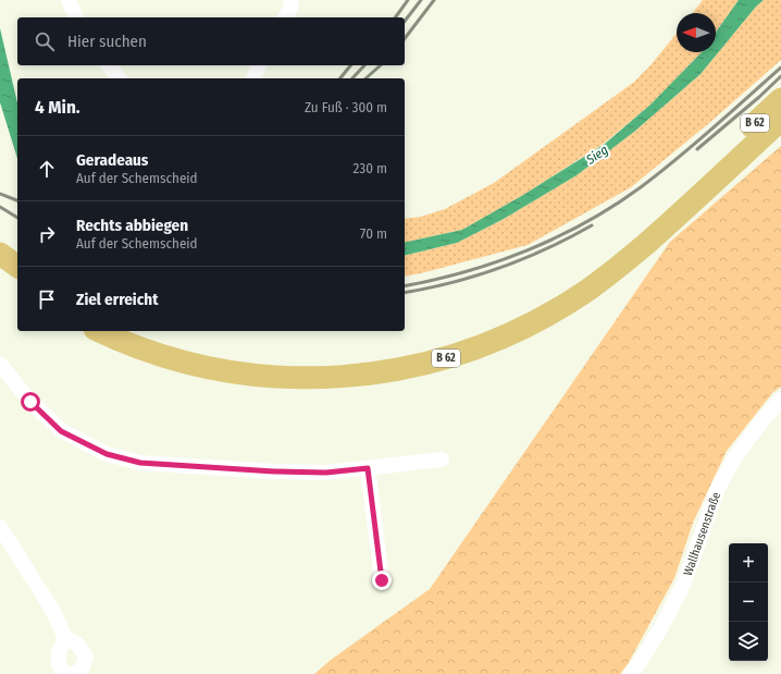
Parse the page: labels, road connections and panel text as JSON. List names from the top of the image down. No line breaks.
{"streets":{"highway":["B 62"],"street":["Wallhausenstraße"]},"water":["Sieg"],"north":"left","page":{"search":"Hier suchen","heading":["4 Min.","Zu Fuß · 300 m"],"list":[["Geradeaus","Auf der Schemscheid","230 m"],["Rechts abbiegen","Auf der Schemscheid","70 m"],"Ziel erreicht"],"map_buttons":["+","−"]}}
